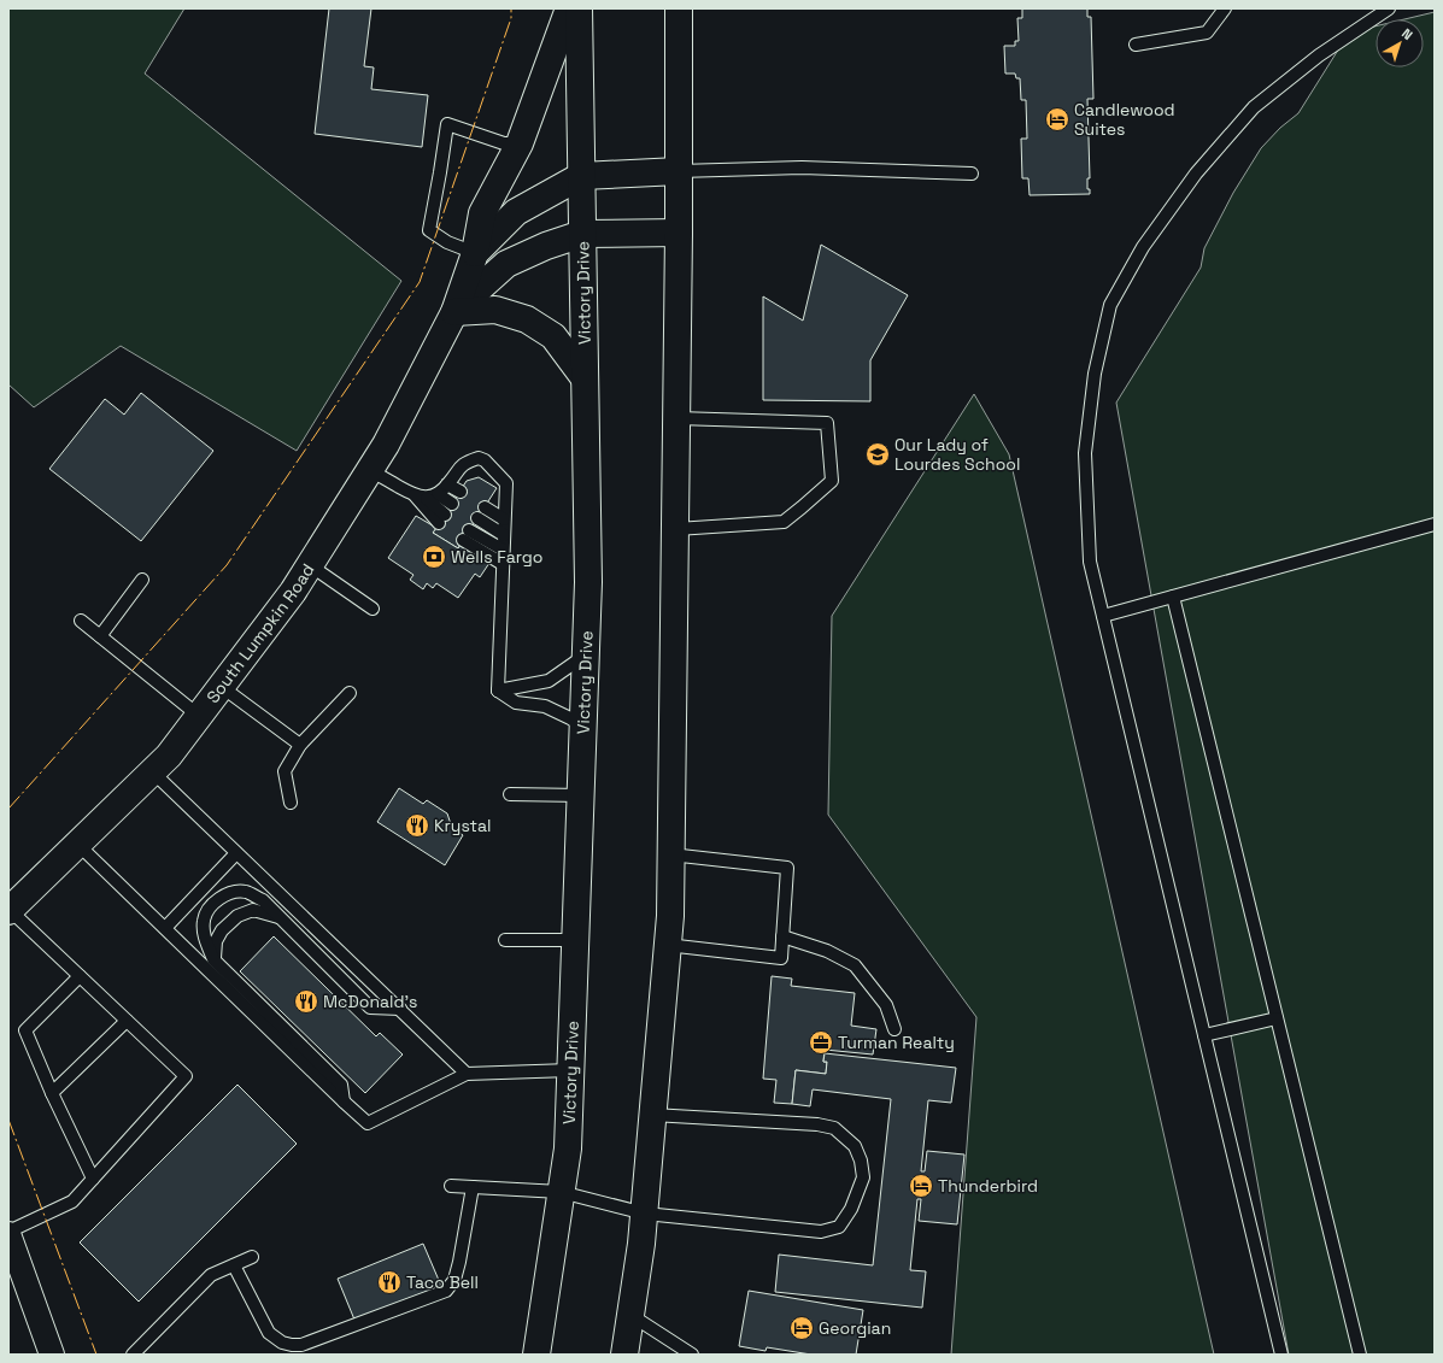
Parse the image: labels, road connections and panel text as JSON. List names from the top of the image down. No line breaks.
{"streets":{"main road":["Victory Drive","South Lumpkin Road"]},"crossings":[["Victory Drive","South Lumpkin Road"]],"places":{"hotel":["Candlewood Suites","Thunderbird","Georgian"],"school or university":["Our Lady of Lourdes School"],"bank":["Wells Fargo"],"restaurant":["Krystal","McDonald's","Taco Bell"],"office":["Turman Realty"]},"north":"top right"}
